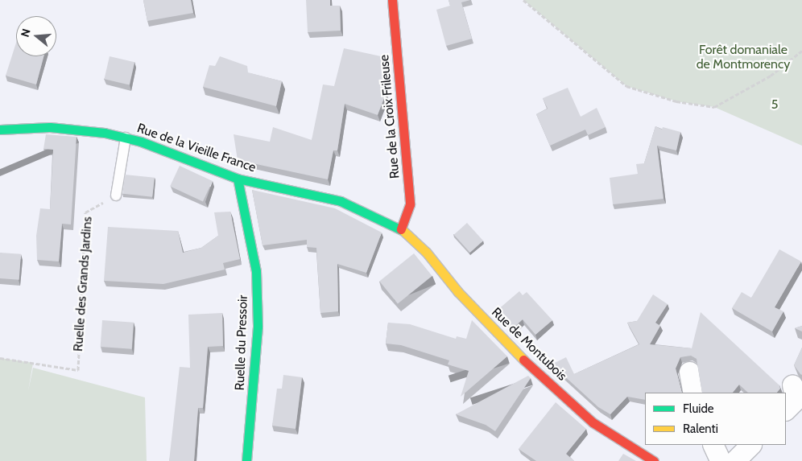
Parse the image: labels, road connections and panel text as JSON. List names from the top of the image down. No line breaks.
{"streets":{"street":["Rue de la Croix Frileuse","Rue de la Vieille France","Ruelle du Pressoir","Rue de Montubois"],"path":["Ruelle des Grands Jardins"]},"crossings":[["Rue de la Croix Frileuse","Rue de la Vieille France"],["Rue de la Croix Frileuse","Rue de Montubois"],["Rue de la Vieille France","Ruelle du Pressoir"],["Rue de la Vieille France","Rue de Montubois"]],"parks":["Forêt domaniale de Montmorency","5"],"legend":["Fluide","Ralenti"],"north":"left"}
